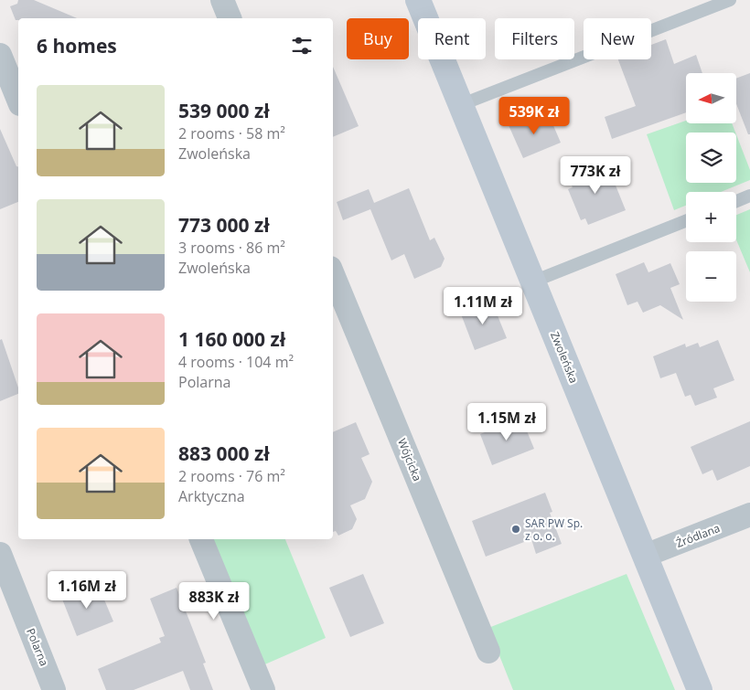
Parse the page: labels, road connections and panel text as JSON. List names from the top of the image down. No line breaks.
{"streets":{"street":["Zwoleńska","Wójcicka","Źródlana","Polarna"]},"crossings":[["Zwoleńska","Źródlana"]],"places":["SAR PW Sp. z o. o."],"north":"left","page":{"chip":["Buy","Rent","Filters","New"],"heading":"6 homes","map_buttons":["+","−"],"list":[{"name":"539 000 zł","note":"2 rooms · 58 m² · Zwoleńska"},{"name":"773 000 zł","note":"3 rooms · 86 m² · Zwoleńska"},{"name":"1 160 000 zł","note":"4 rooms · 104 m² · Polarna"},{"name":"883 000 zł","note":"2 rooms · 76 m² · Arktyczna"}],"price":["539K zł","773K zł","1.11M zł","1.15M zł","1.16M zł","883K zł"]}}
